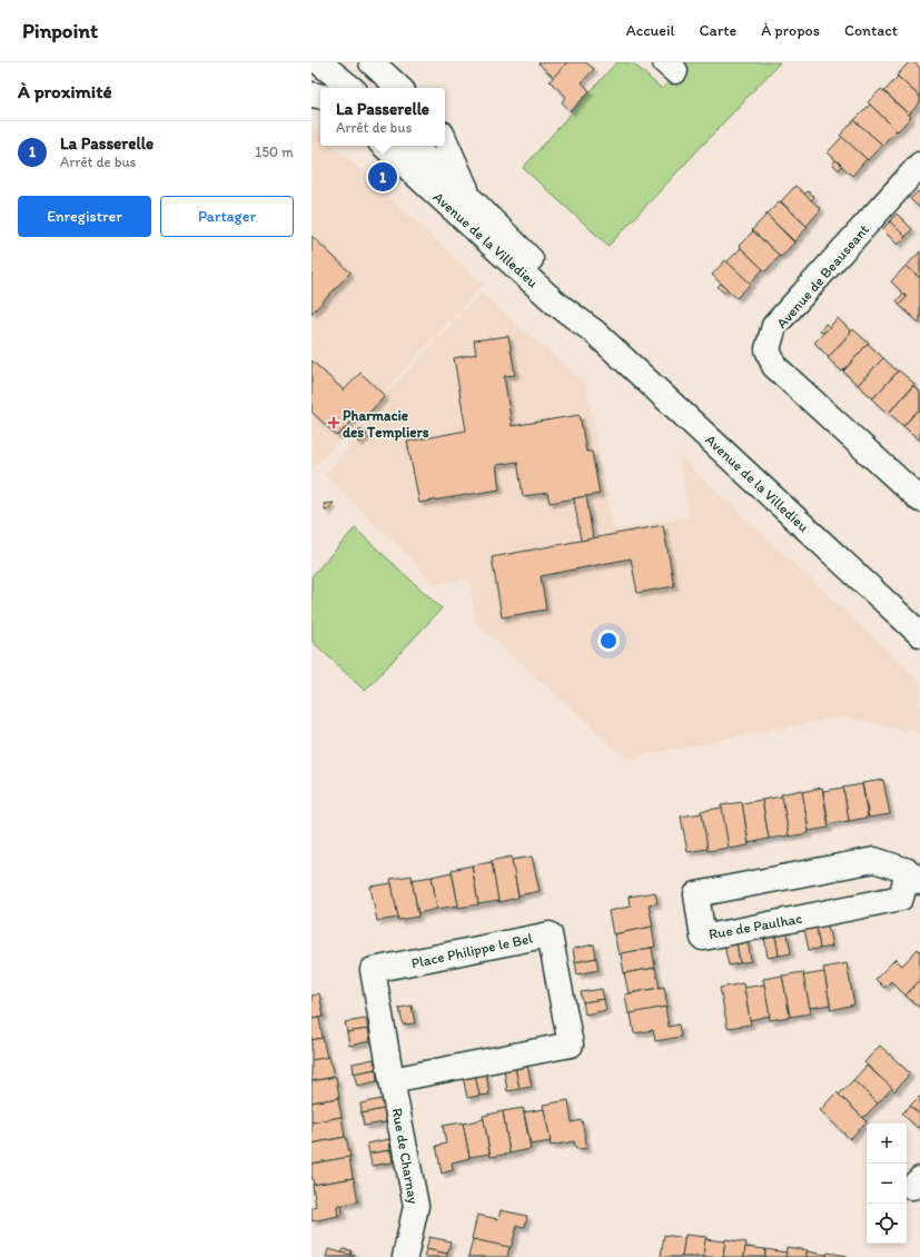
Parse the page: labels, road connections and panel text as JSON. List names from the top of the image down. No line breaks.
{"streets":{"street":["Avenue de la Villedieu","Avenue de Beauseant","Rue de Paulhac","Place Philippe le Bel","Rue de Charnay"]},"crossings":[["Place Philippe le Bel","Rue de Charnay"]],"places":{"health":["Pharmacie des Templiers"]},"page":{"header":"Pinpoint","nav":["Accueil","Carte","À propos","Contact"],"heading":"À proximité","popup":["La Passerelle","Arrêt de bus"],"list":[{"mark":"1","name":"La Passerelle","note":"Arrêt de bus","value":"150 m"}],"pins":"1","buttons":["Enregistrer","Partager"],"map_buttons":["+","−"]}}
